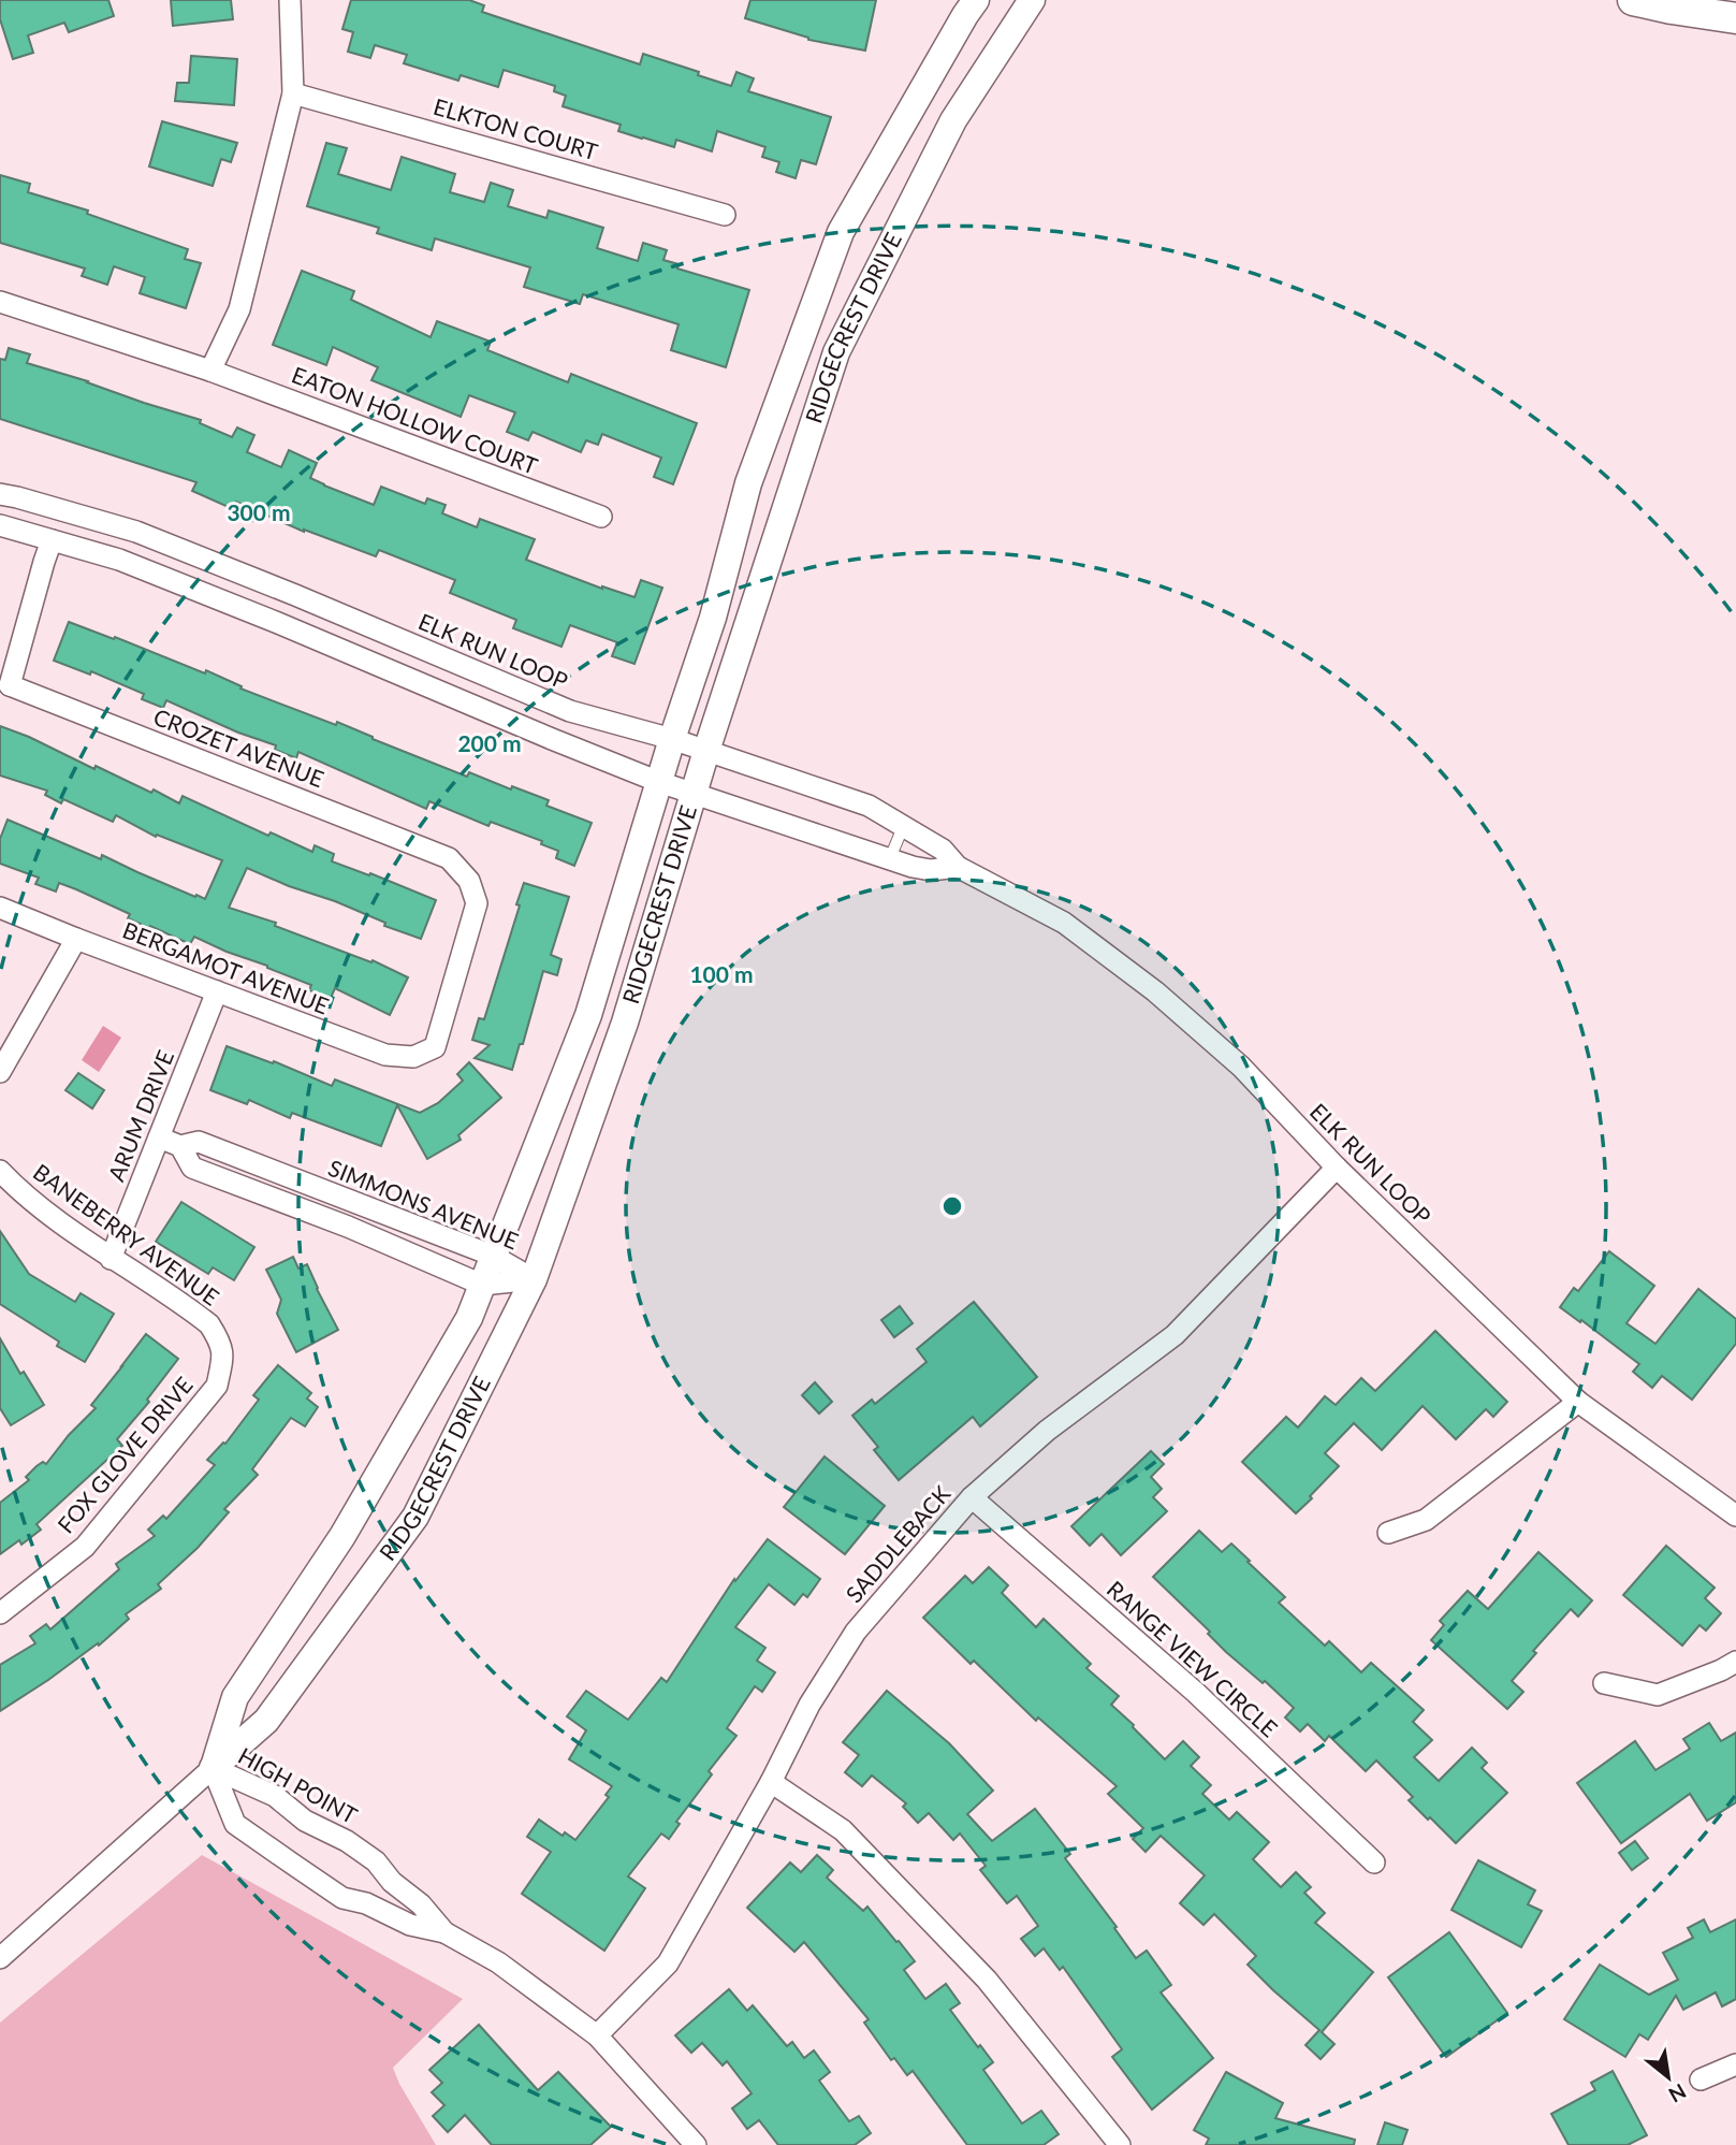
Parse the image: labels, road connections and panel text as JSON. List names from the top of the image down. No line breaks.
{"streets":{"street":["ELKTON COURT","RIDGECREST DRIVE","EATON HOLLOW COURT","ELK RUN LOOP","CROZET AVENUE","BERGAMOT AVENUE","ARUM DRIVE","SIMMONS AVENUE","BANEBERRY AVENUE","FOX GLOVE DRIVE","SADDLEBACK","RANGE VIEW CIRCLE","HIGH POINT"]},"crossings":[["RIDGECREST DRIVE","ELK RUN LOOP"],["RIDGECREST DRIVE","SIMMONS AVENUE"],["RIDGECREST DRIVE","HIGH POINT"],["ELK RUN LOOP","SADDLEBACK"],["CROZET AVENUE","BERGAMOT AVENUE"],["BERGAMOT AVENUE","ARUM DRIVE"],["ARUM DRIVE","SIMMONS AVENUE"],["ARUM DRIVE","BANEBERRY AVENUE"],["BANEBERRY AVENUE","FOX GLOVE DRIVE"],["SADDLEBACK","RANGE VIEW CIRCLE"],["SADDLEBACK","HIGH POINT"]],"north":"bottom right","rings":["300 m","200 m","100 m"]}
